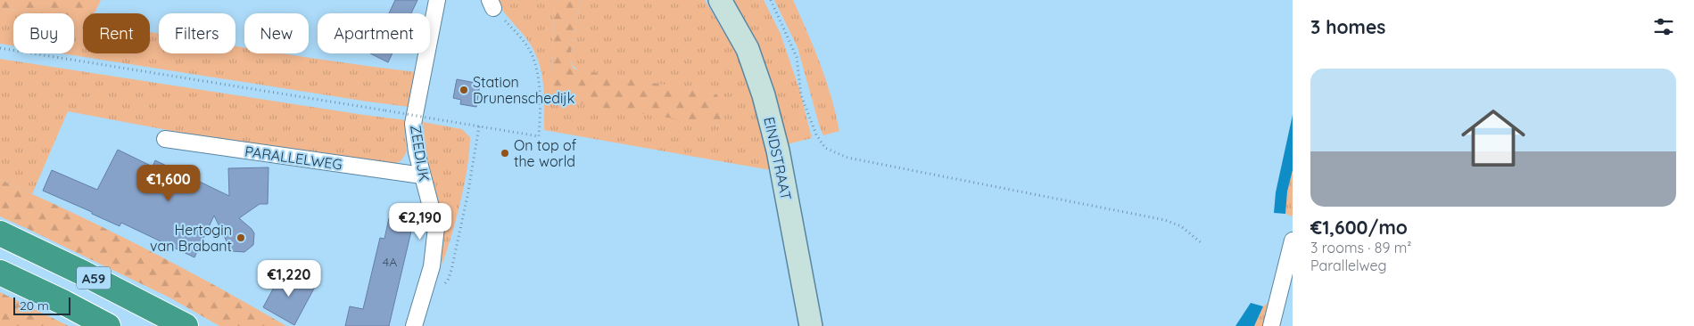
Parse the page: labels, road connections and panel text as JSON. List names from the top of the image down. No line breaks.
{"streets":{"highway":["A59"],"main road":["EINDSTRAAT"],"street":["ZEEDIJK","PARALLELWEG"]},"crossings":[["ZEEDIJK","PARALLELWEG"]],"places":["Station Drunenschedijk","On top of the world","Hertogin van Brabant"],"house_numbers":["4A"],"scale_bar":"20 m","page":{"heading":"3 homes","chip":["Buy","Rent","Filters","New","Apartment"],"list":[{"name":"€1,600/mo","note":"3 rooms · 89 m² · Parallelweg"}],"price":["€1,600","€2,190","€1,220"],"scale":"20 m"}}
